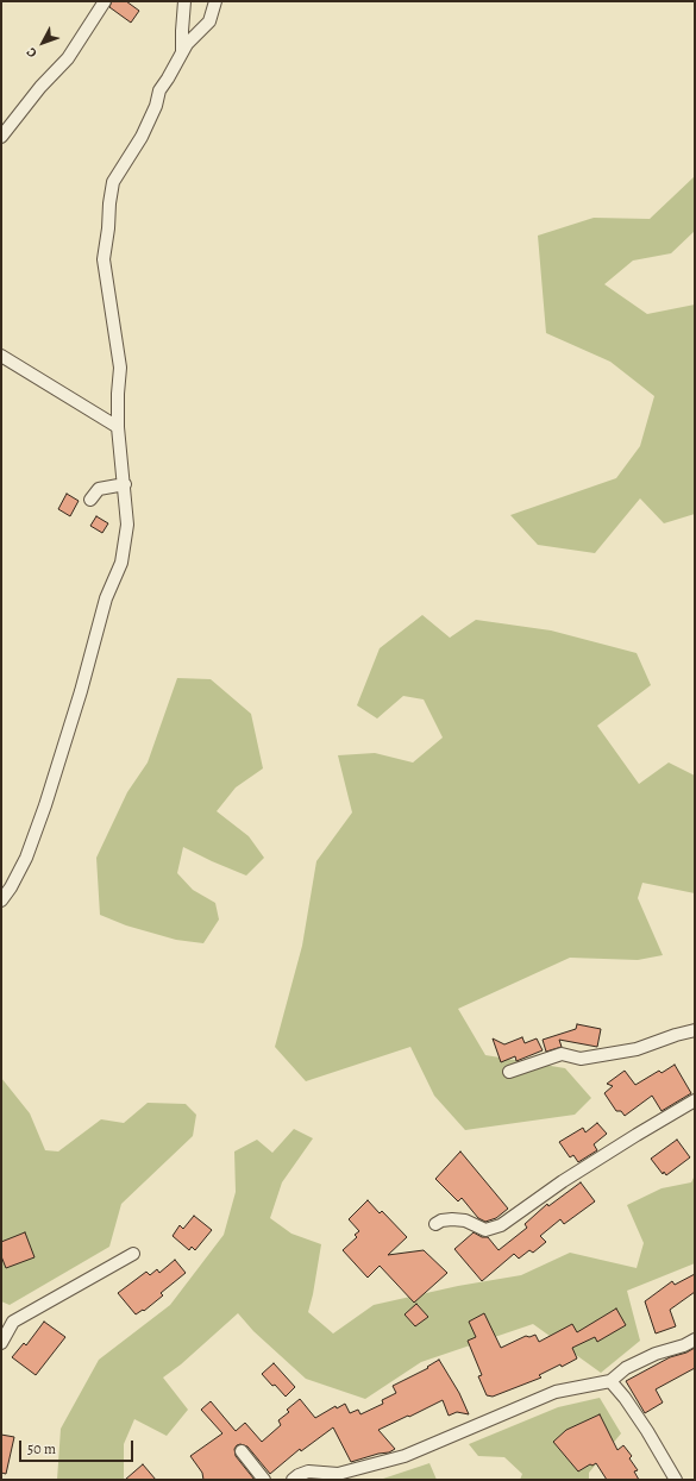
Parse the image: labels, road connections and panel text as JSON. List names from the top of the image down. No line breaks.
{"scale_bar":"50 m","north":"bottom left"}
